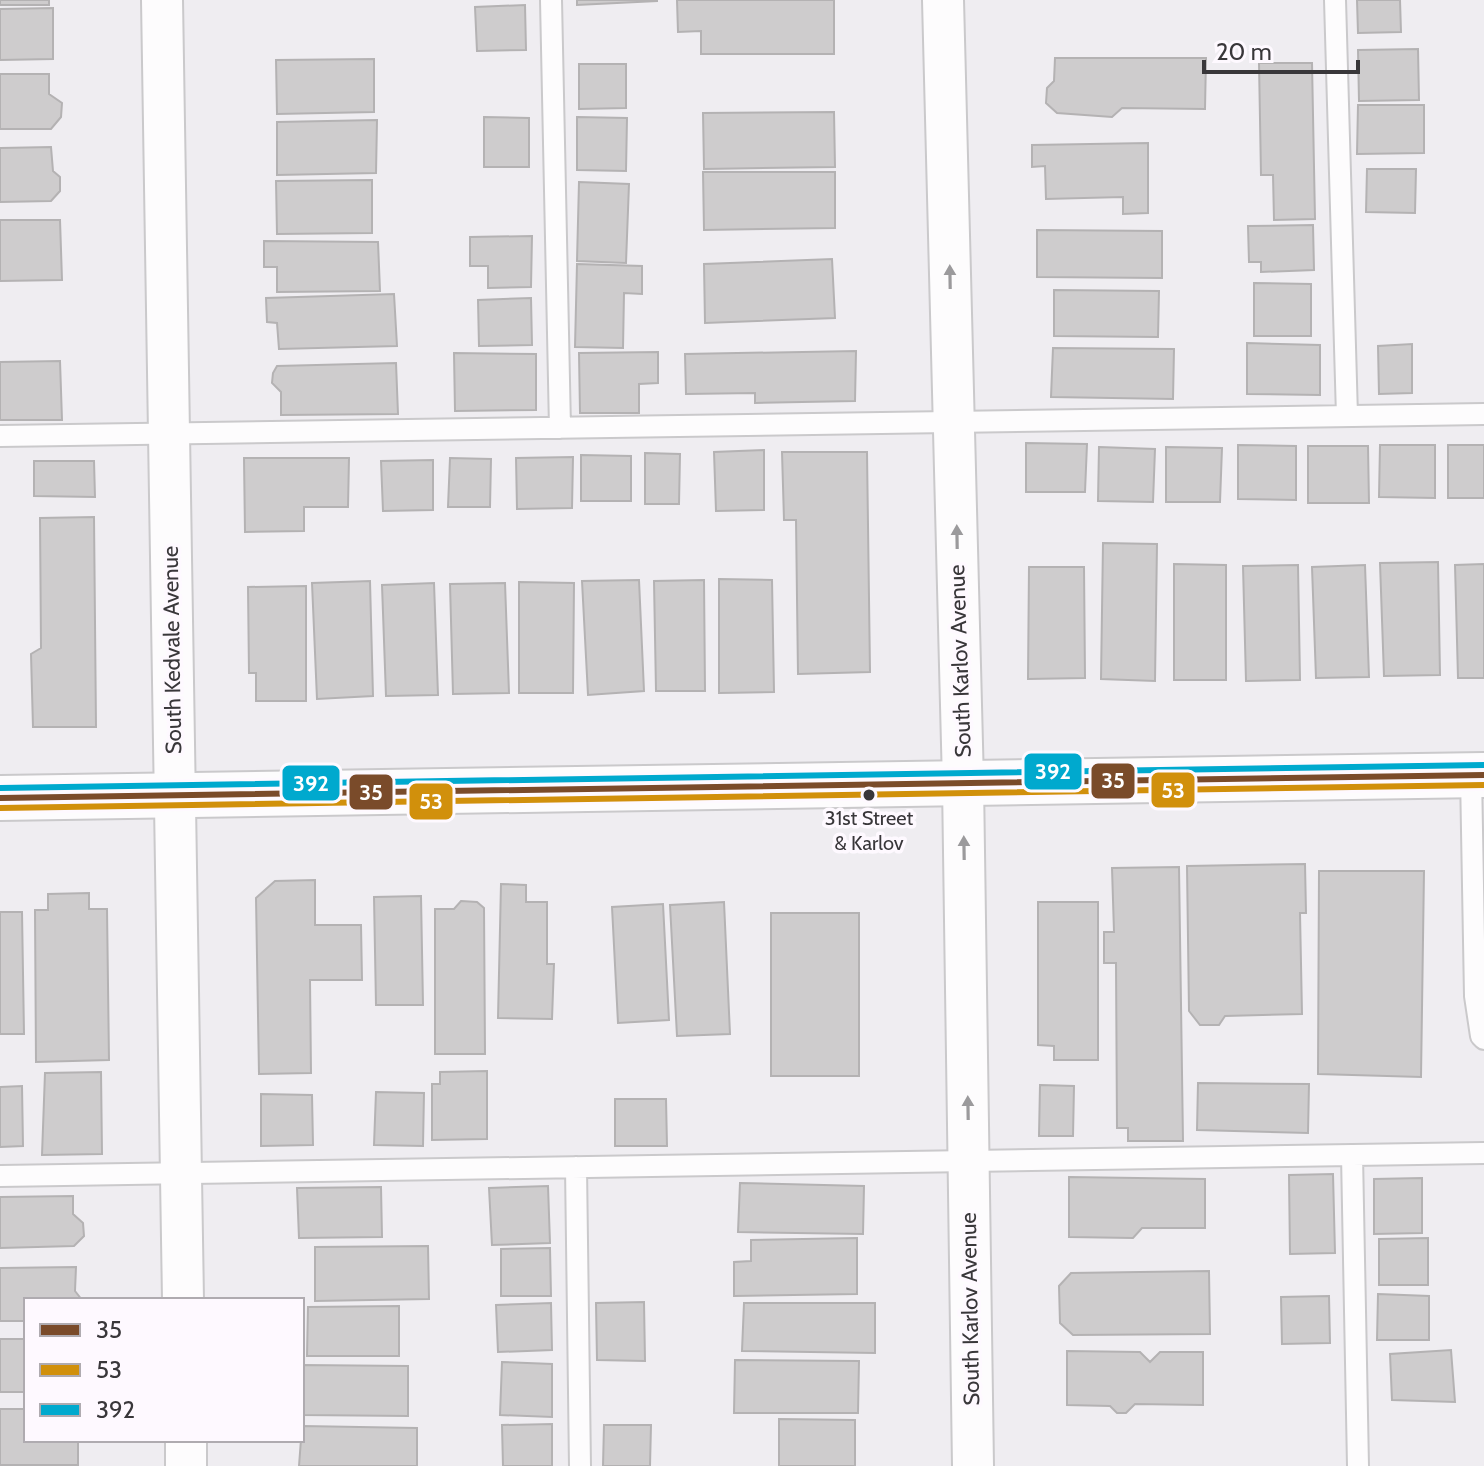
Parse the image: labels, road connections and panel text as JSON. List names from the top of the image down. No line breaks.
{"streets":{"street":["South Kedvale Avenue","South Karlov Avenue"]},"one_way":["South Karlov Avenue"],"places":["31st Street & Karlov"],"lines":["transit line 392","transit line 35","transit line 53"],"legend":["35","53","392"],"scale_bar":"20 m"}
